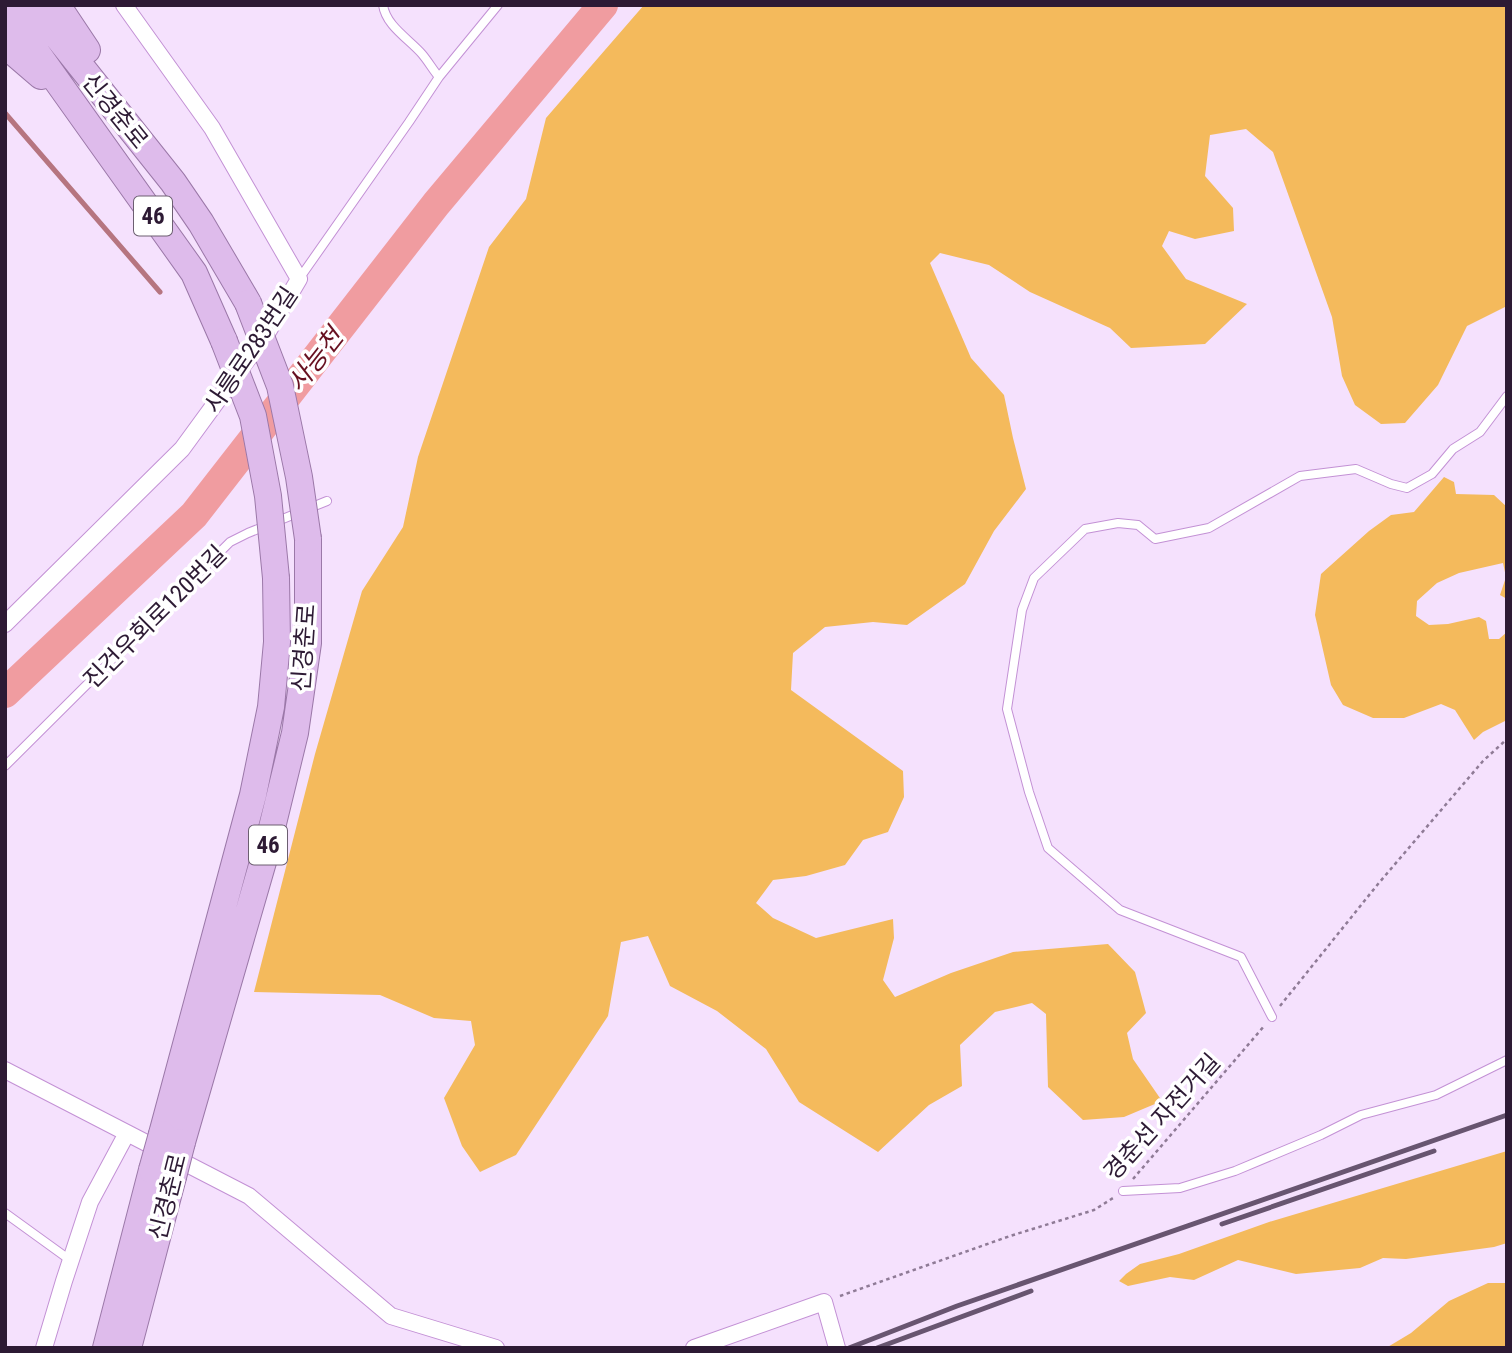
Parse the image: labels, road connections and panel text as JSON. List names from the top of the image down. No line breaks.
{"streets":{"highway":["신경춘로","46"],"street":["사릉로283번길"],"lane":["진건우회로120번길"],"path":["경춘선 자전거길"]},"water":["사능천"]}
